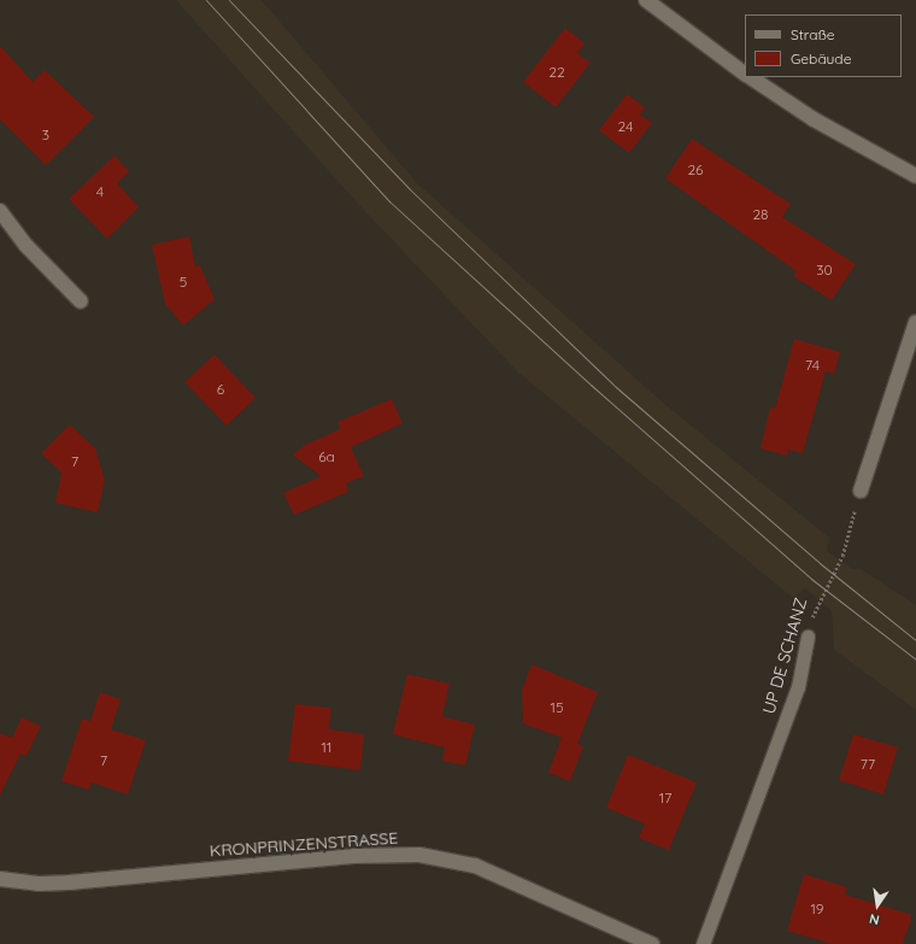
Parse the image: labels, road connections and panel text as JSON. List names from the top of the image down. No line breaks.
{"streets":{"street":["KRONPRINZENSTRASSE"],"lane":["UP DE SCHANZ"]},"house_numbers":["22","24","3","26","4","28","30","5","74","6","6a","7","15","11","7","77","17","19"],"legend":["Straße","Gebäude"],"north":"bottom"}
